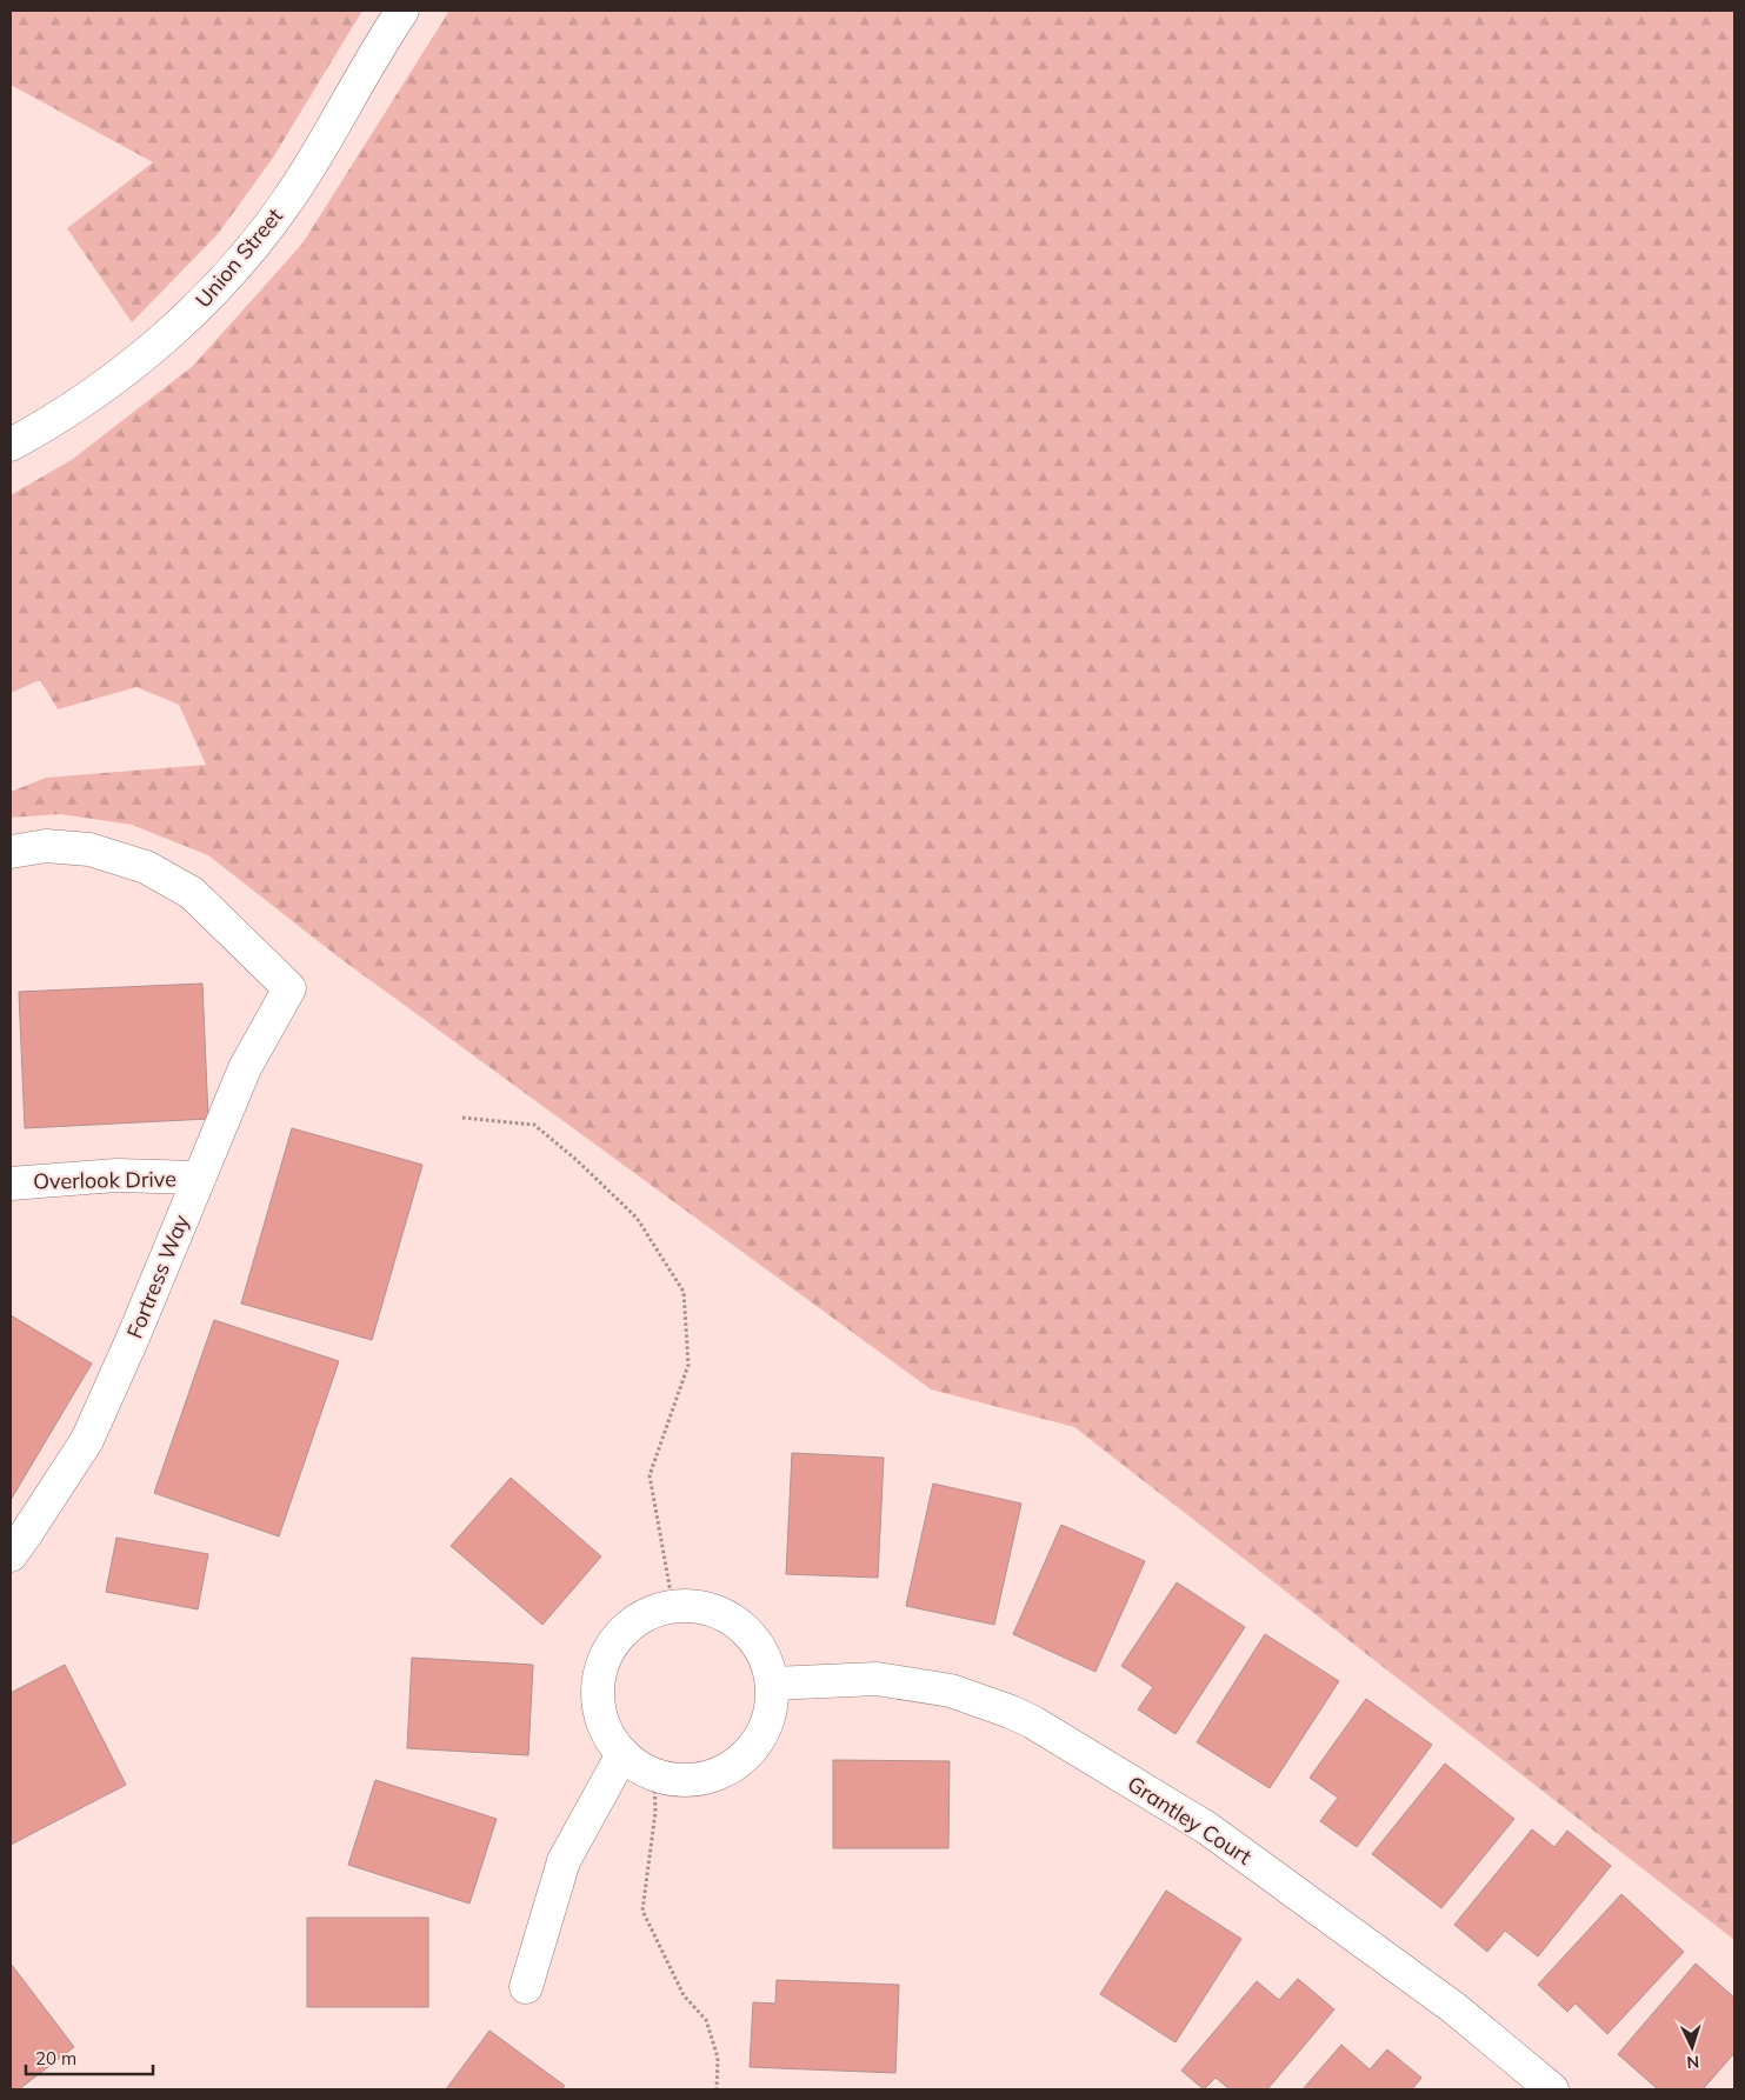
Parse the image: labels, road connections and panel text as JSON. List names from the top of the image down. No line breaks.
{"streets":{"street":["Union Street","Overlook Drive","Fortress Way","Grantley Court"]},"crossings":[["Overlook Drive","Fortress Way"]],"scale_bar":"20 m","north":"bottom"}
